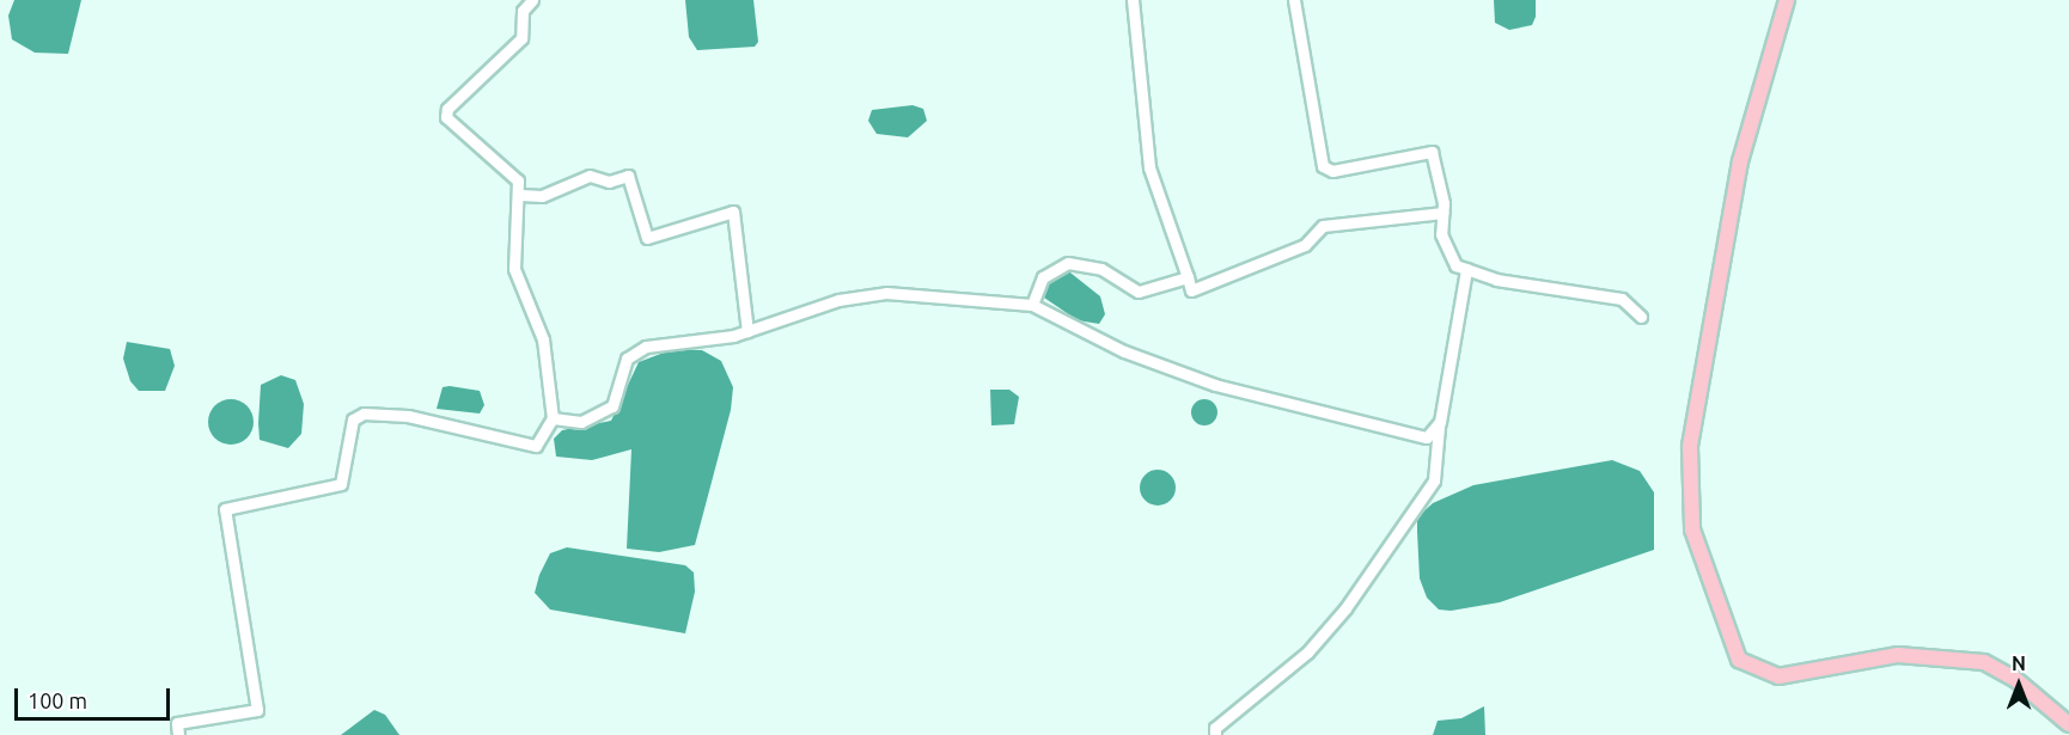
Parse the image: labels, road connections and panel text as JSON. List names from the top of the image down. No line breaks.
{"scale_bar":"100 m","north":"top"}
